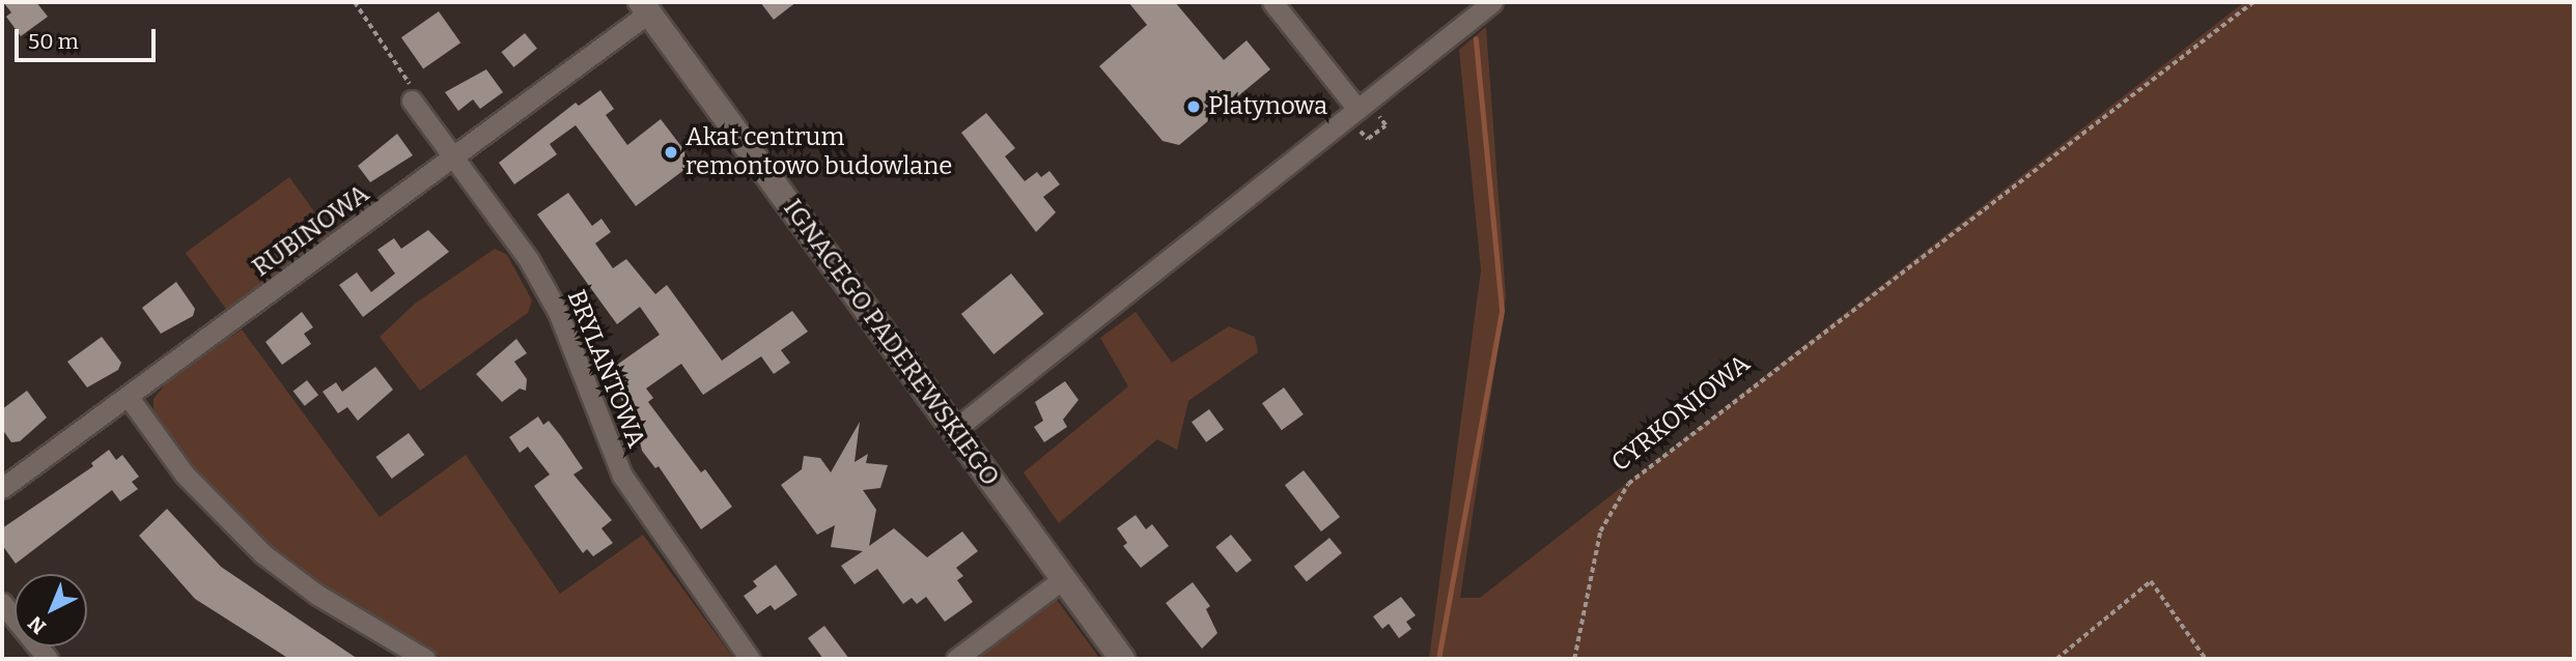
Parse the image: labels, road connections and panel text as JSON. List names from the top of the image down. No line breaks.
{"streets":{"street":["RUBINOWA","IGNACEGO PADEREWSKIEGO","BRYLANTOWA"],"path":["CYRKONIOWA"]},"crossings":[["RUBINOWA","IGNACEGO PADEREWSKIEGO"],["RUBINOWA","BRYLANTOWA"]],"places":["Platynowa","Akat centrum remontowo budowlane"],"scale_bar":"50 m","north":"bottom left"}
